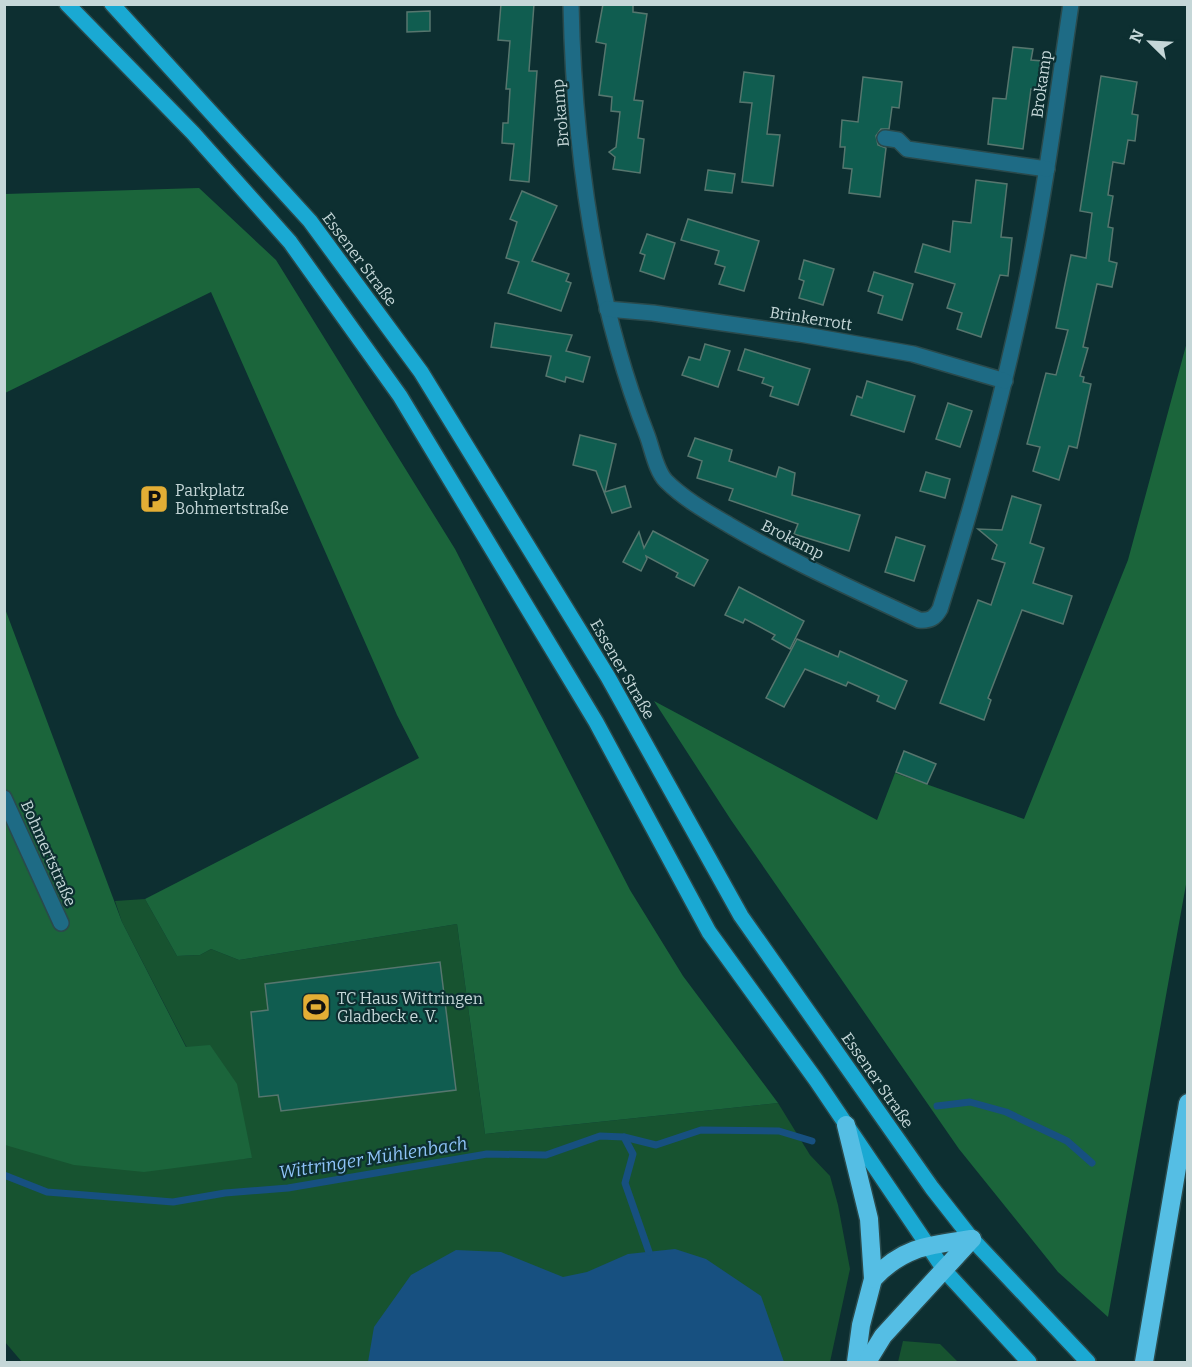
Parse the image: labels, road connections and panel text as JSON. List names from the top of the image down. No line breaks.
{"streets":{"main road":["Essener Straße"],"street":["Brokamp","Brinkerrott","Bohmertstraße"]},"crossings":[["Brokamp","Brinkerrott"]],"water":["Wittringer Mühlenbach"],"places":{"parking":["Parkplatz Bohmertstraße"],"sports":["TC Haus Wittringen Gladbeck e. V."]},"north":"top left"}
